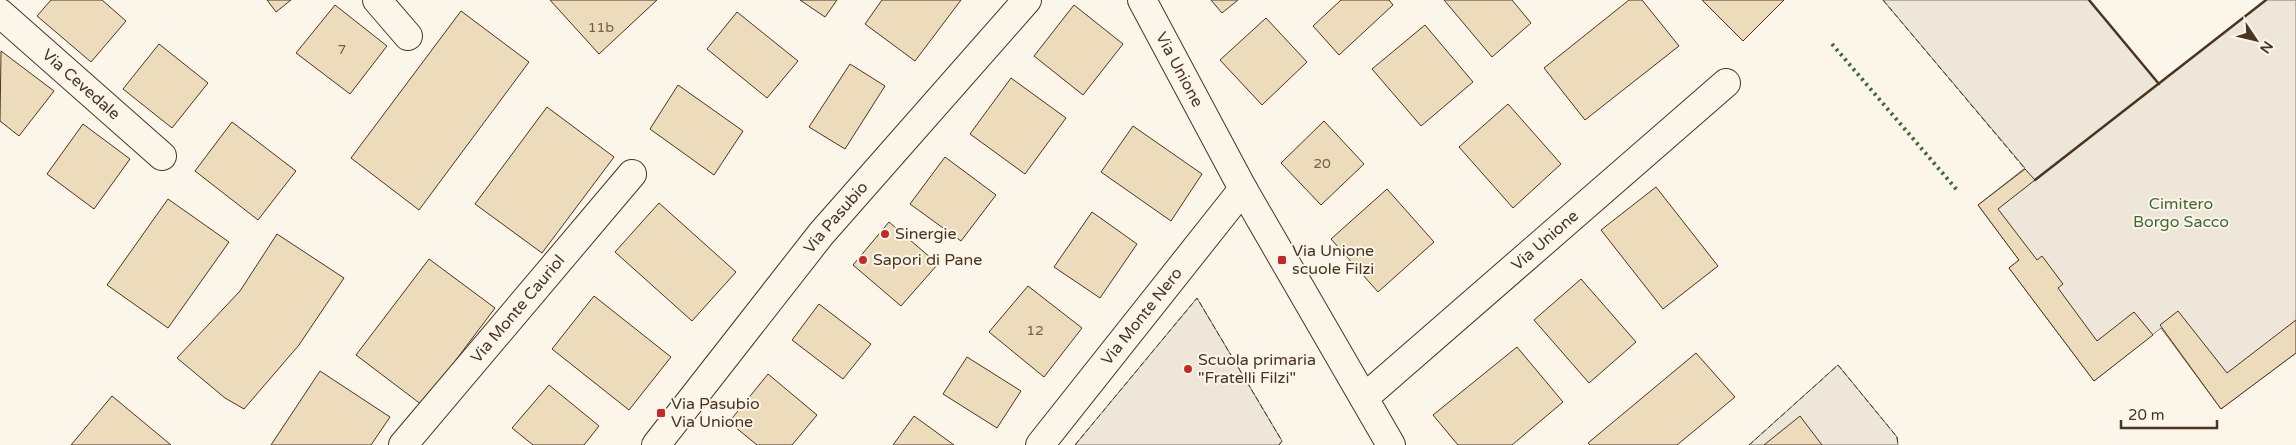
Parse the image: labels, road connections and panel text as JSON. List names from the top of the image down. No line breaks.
{"streets":{"street":["Via Unione","Via Cevedale","Via Pasubio","Via Monte Cauriol","Via Monte Nero"]},"crossings":[["Via Unione","Via Monte Nero"]],"parks":["Cimitero Borgo Sacco"],"places":{"other":["Sinergie","Sapori di Pane","Scuola primaria \"Fratelli Filzi\""],"transit":["Via Unione scuole Filzi","Via Pasubio Via Unione"]},"house_numbers":["11b","7","20","12"],"scale_bar":"20 m","north":"bottom right"}
